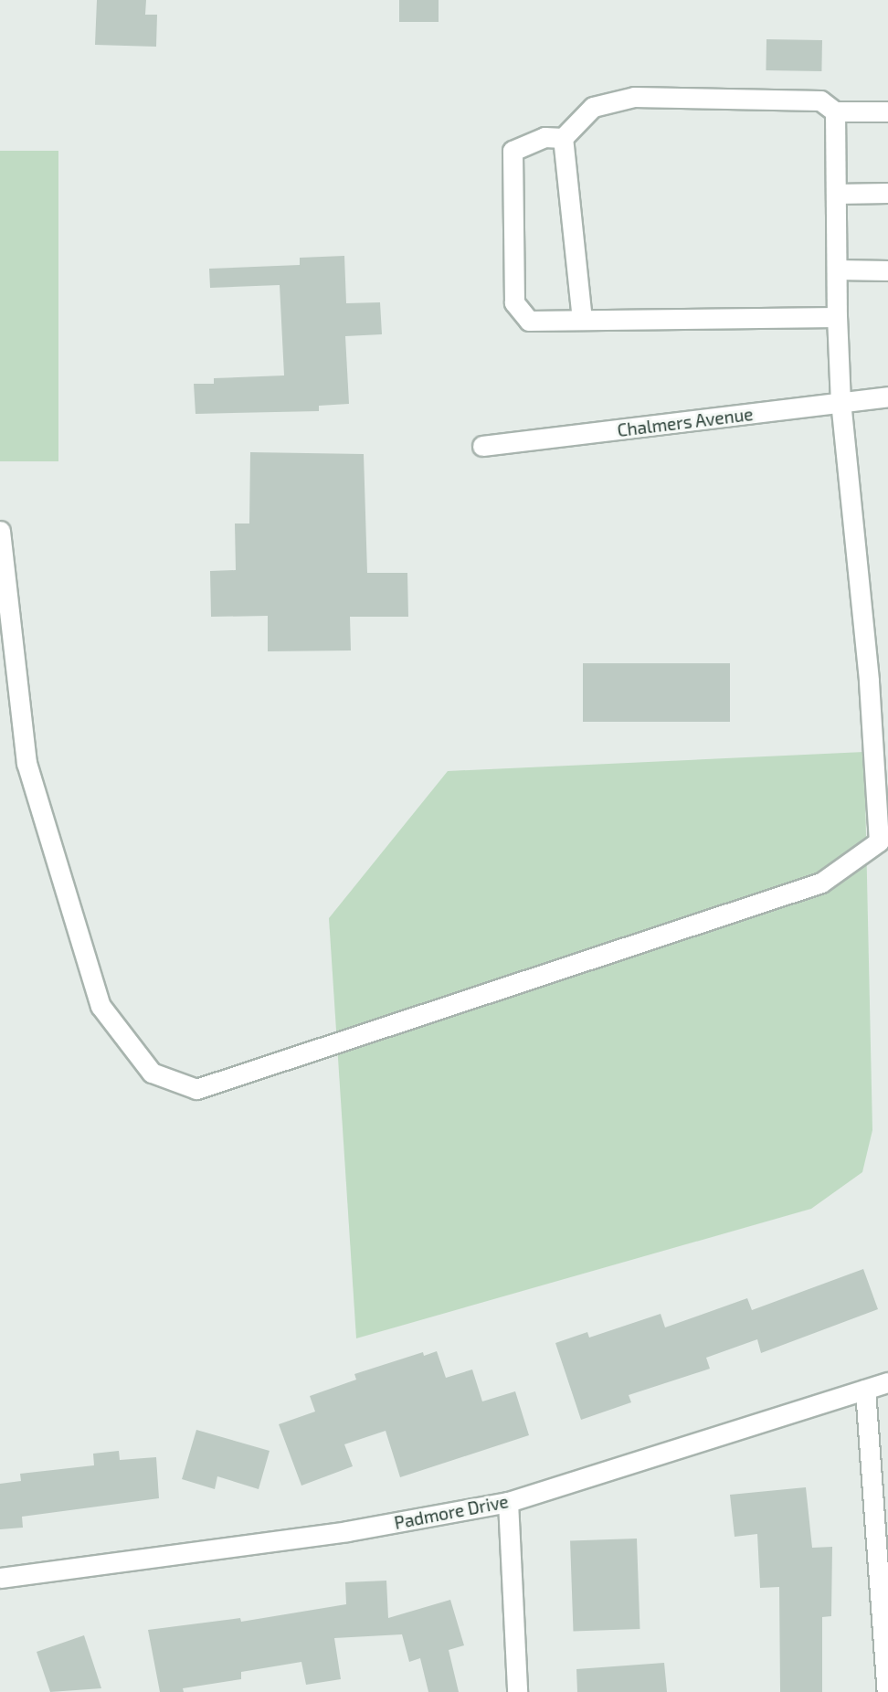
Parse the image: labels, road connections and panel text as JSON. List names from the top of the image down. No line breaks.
{"streets":{"street":["Chalmers Avenue","Padmore Drive"]}}
